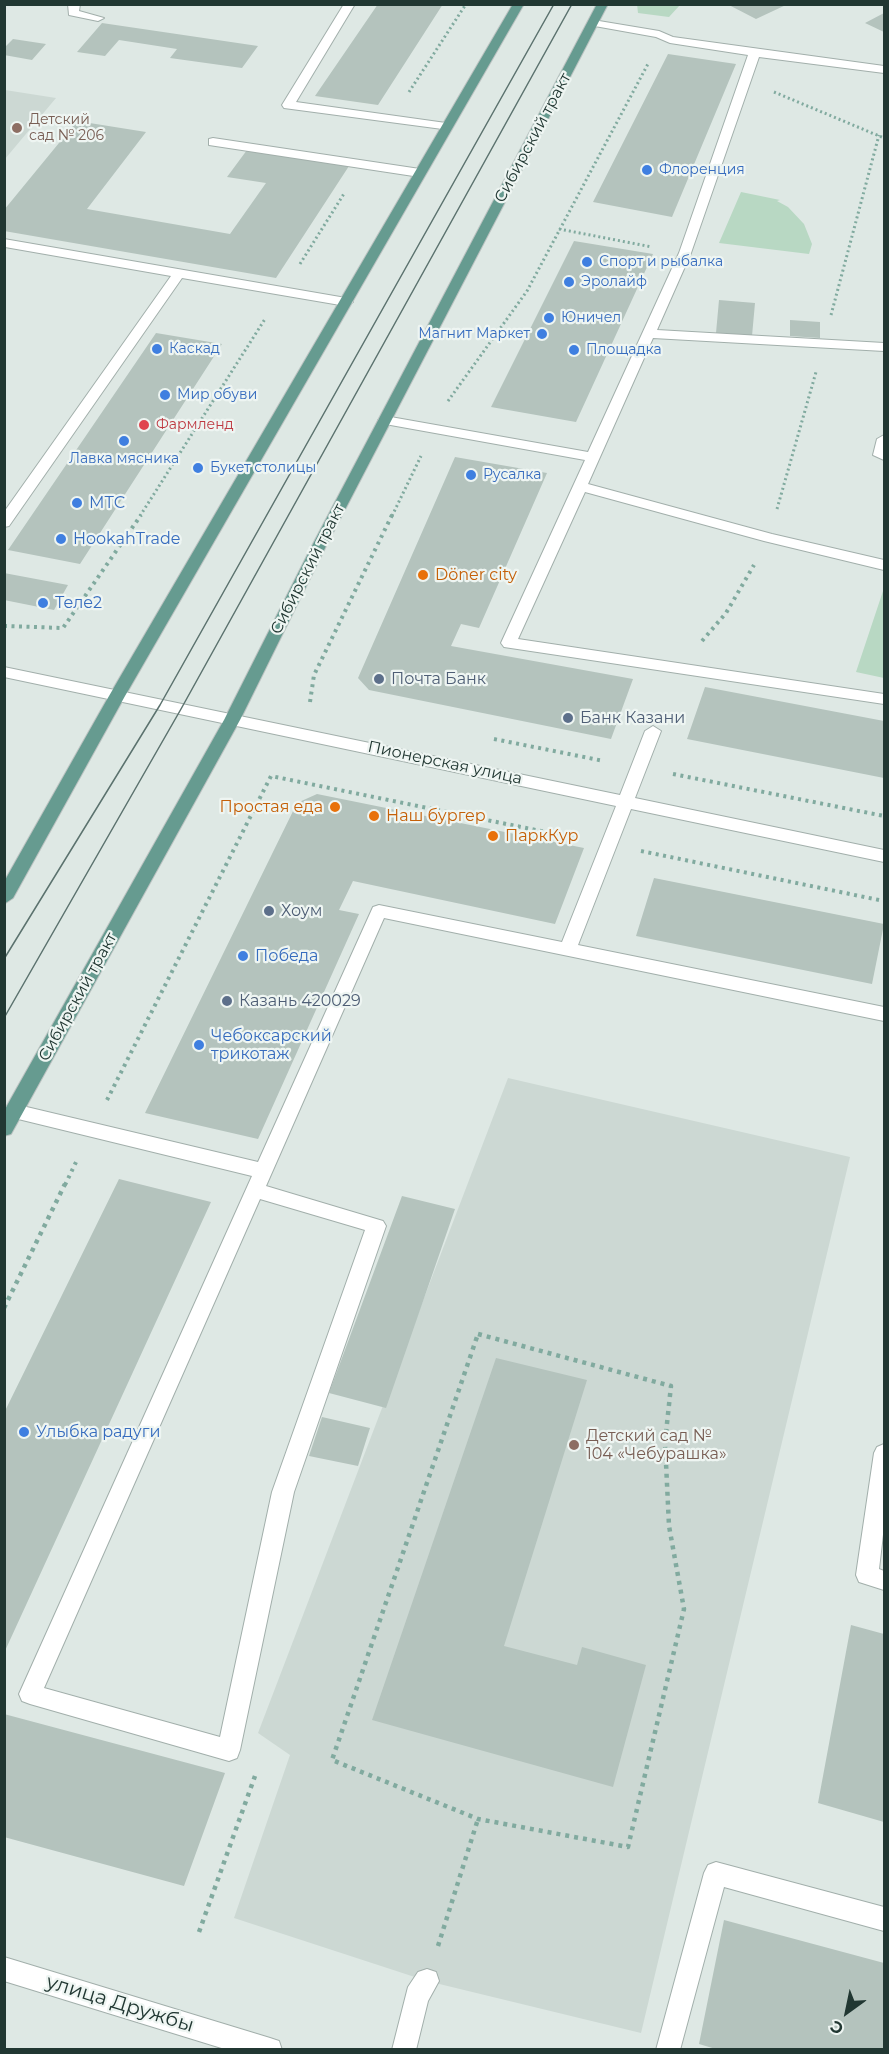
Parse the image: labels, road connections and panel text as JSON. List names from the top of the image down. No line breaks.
{"streets":{"main road":["Сибирский тракт"],"street":["Пионерская улица","улица Дружбы"]},"crossings":[["Сибирский тракт","Пионерская улица"]],"places":["Детский сад № 206","Флоренция","Спорт и рыбалка","Эролайф","Юничел","Магнит Маркет","Каскад","Площадка","Мир обуви","Фармленд","Лавка мясника","Букет столицы","Русалка","МТС","HookahTrade","Döner city","Теле2","Почта Банк","Банк Казани","Простая еда","Наш бургер","ПаркКур","Хоум","Победа","Казань 420029","Чебоксарский трикотаж","Улыбка радуги","Детский сад № 104 «Чебурашка»"],"north":"bottom left"}
